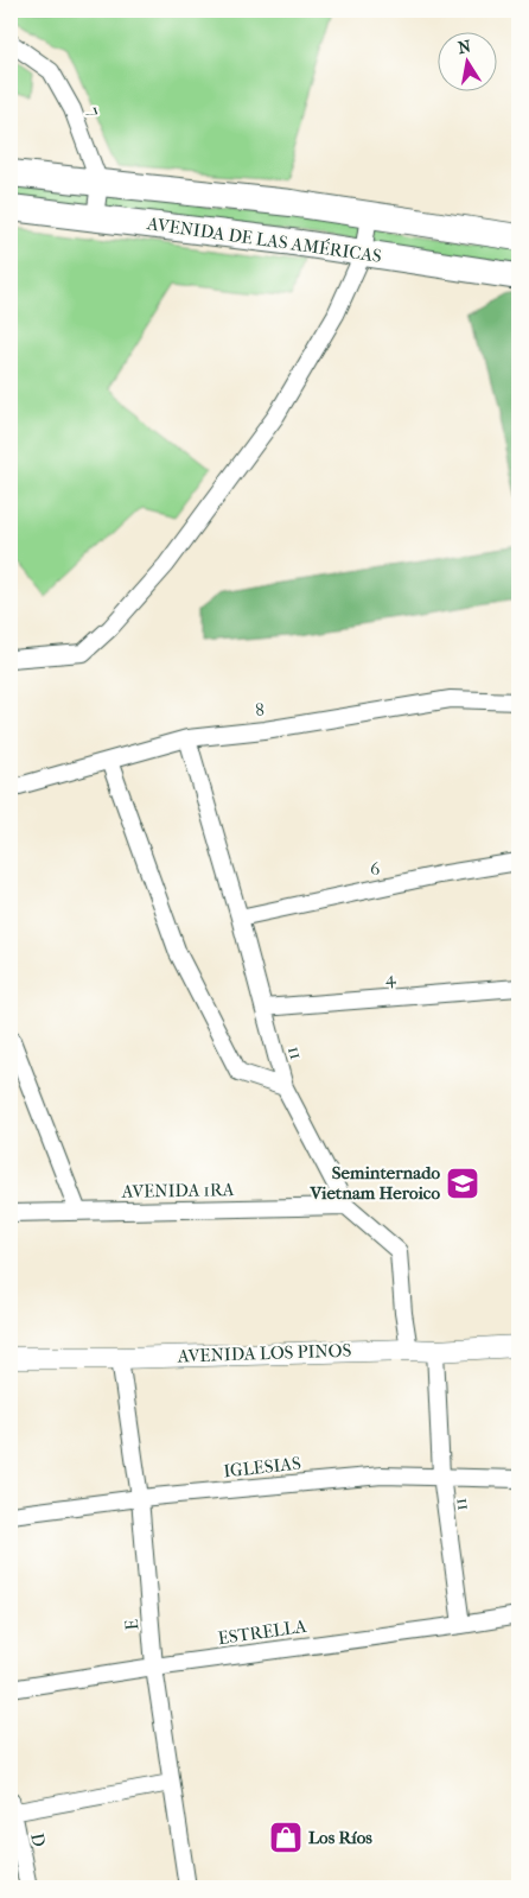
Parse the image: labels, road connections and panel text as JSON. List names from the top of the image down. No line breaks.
{"streets":{"main road":["AVENIDA DE LAS AMÉRICAS"],"street":["7","8","6","4","11","AVENIDA 1RA","AVENIDA LOS PINOS","IGLESIAS","E","ESTRELLA","D"]},"crossings":[["7","AVENIDA DE LAS AMÉRICAS"],["8","11"],["6","11"],["4","11"],["11","AVENIDA 1RA"],["11","AVENIDA LOS PINOS"],["11","IGLESIAS"],["11","ESTRELLA"],["AVENIDA LOS PINOS","E"],["IGLESIAS","E"],["E","ESTRELLA"]],"places":{"school or university":["Seminternado Vietnam Heroico"],"shop":["Los Ríos"]},"north":"top"}
